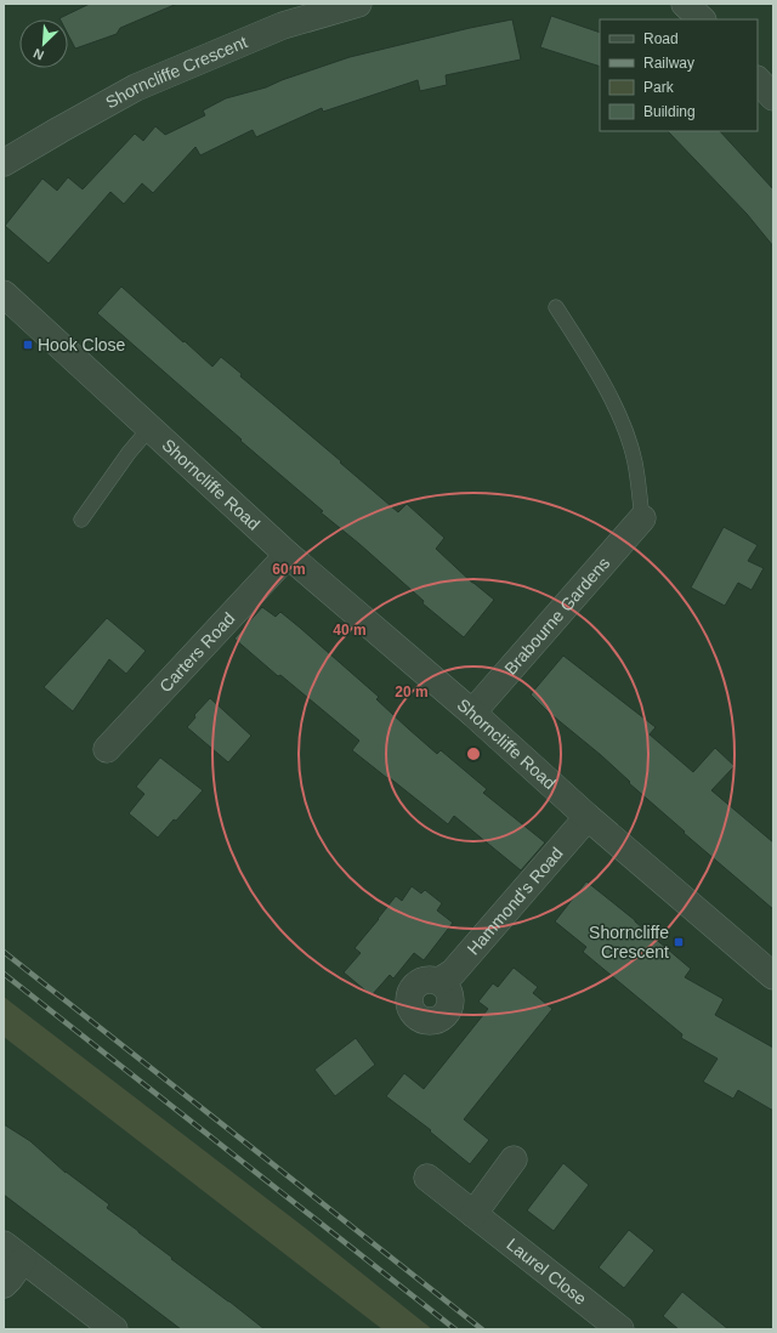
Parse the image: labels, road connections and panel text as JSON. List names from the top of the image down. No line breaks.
{"streets":{"street":["Shorncliffe Crescent","Shorncliffe Road","Brabourne Gardens","Carters Road","Hammond's Road","Laurel Close"]},"crossings":[["Shorncliffe Road","Brabourne Gardens"],["Shorncliffe Road","Carters Road"],["Shorncliffe Road","Hammond's Road"]],"places":{"transit":["Hook Close","Shorncliffe Crescent"]},"legend":["Road","Railway","Park","Building"],"north":"bottom left","rings":["60 m","40 m","20 m"]}
